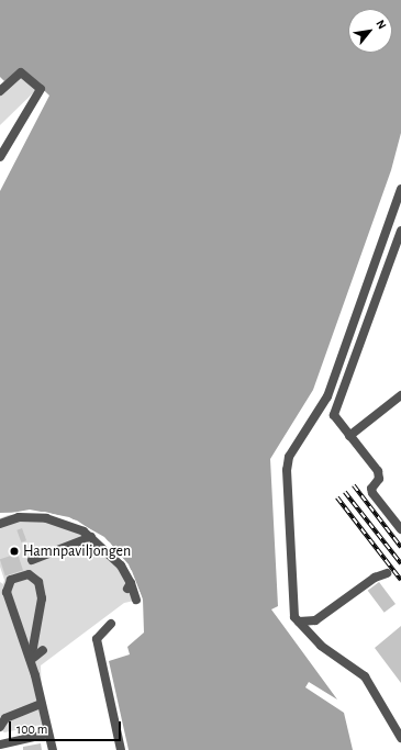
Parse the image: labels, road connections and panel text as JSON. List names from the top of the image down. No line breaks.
{"places":["Hamnpaviljongen"],"scale_bar":"100 m","north":"top right"}
